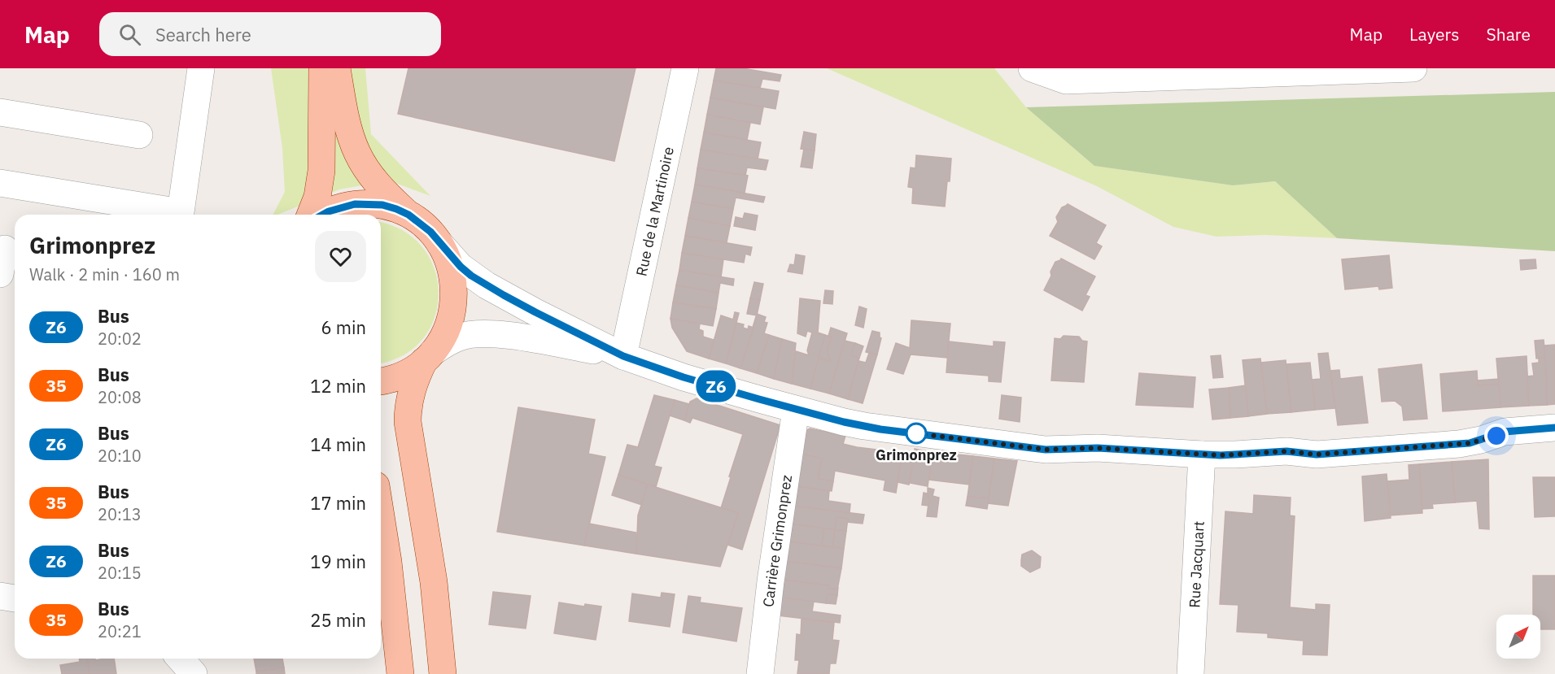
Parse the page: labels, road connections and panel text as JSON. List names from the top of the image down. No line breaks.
{"streets":{"street":["Rue de la Martinoire","Carrière Grimonprez","Rue Jacquart"]},"places":["Grimonprez"],"lines":["bus line Z6"],"north":"top right","page":{"header":"Map","search":"Search here","nav":["Map","Layers","Share"],"on_map":"Z6","heading":["Grimonprez","Walk · 2 min · 160 m"],"list":[{"mark":"Z6","name":"Bus","note":"20:02","value":"6 min"},{"mark":"35","name":"Bus","note":"20:08","value":"12 min"},{"mark":"Z6","name":"Bus","note":"20:10","value":"14 min"},{"mark":"35","name":"Bus","note":"20:13","value":"17 min"},{"mark":"Z6","name":"Bus","note":"20:15","value":"19 min"},{"mark":"35","name":"Bus","note":"20:21","value":"25 min"}]}}
